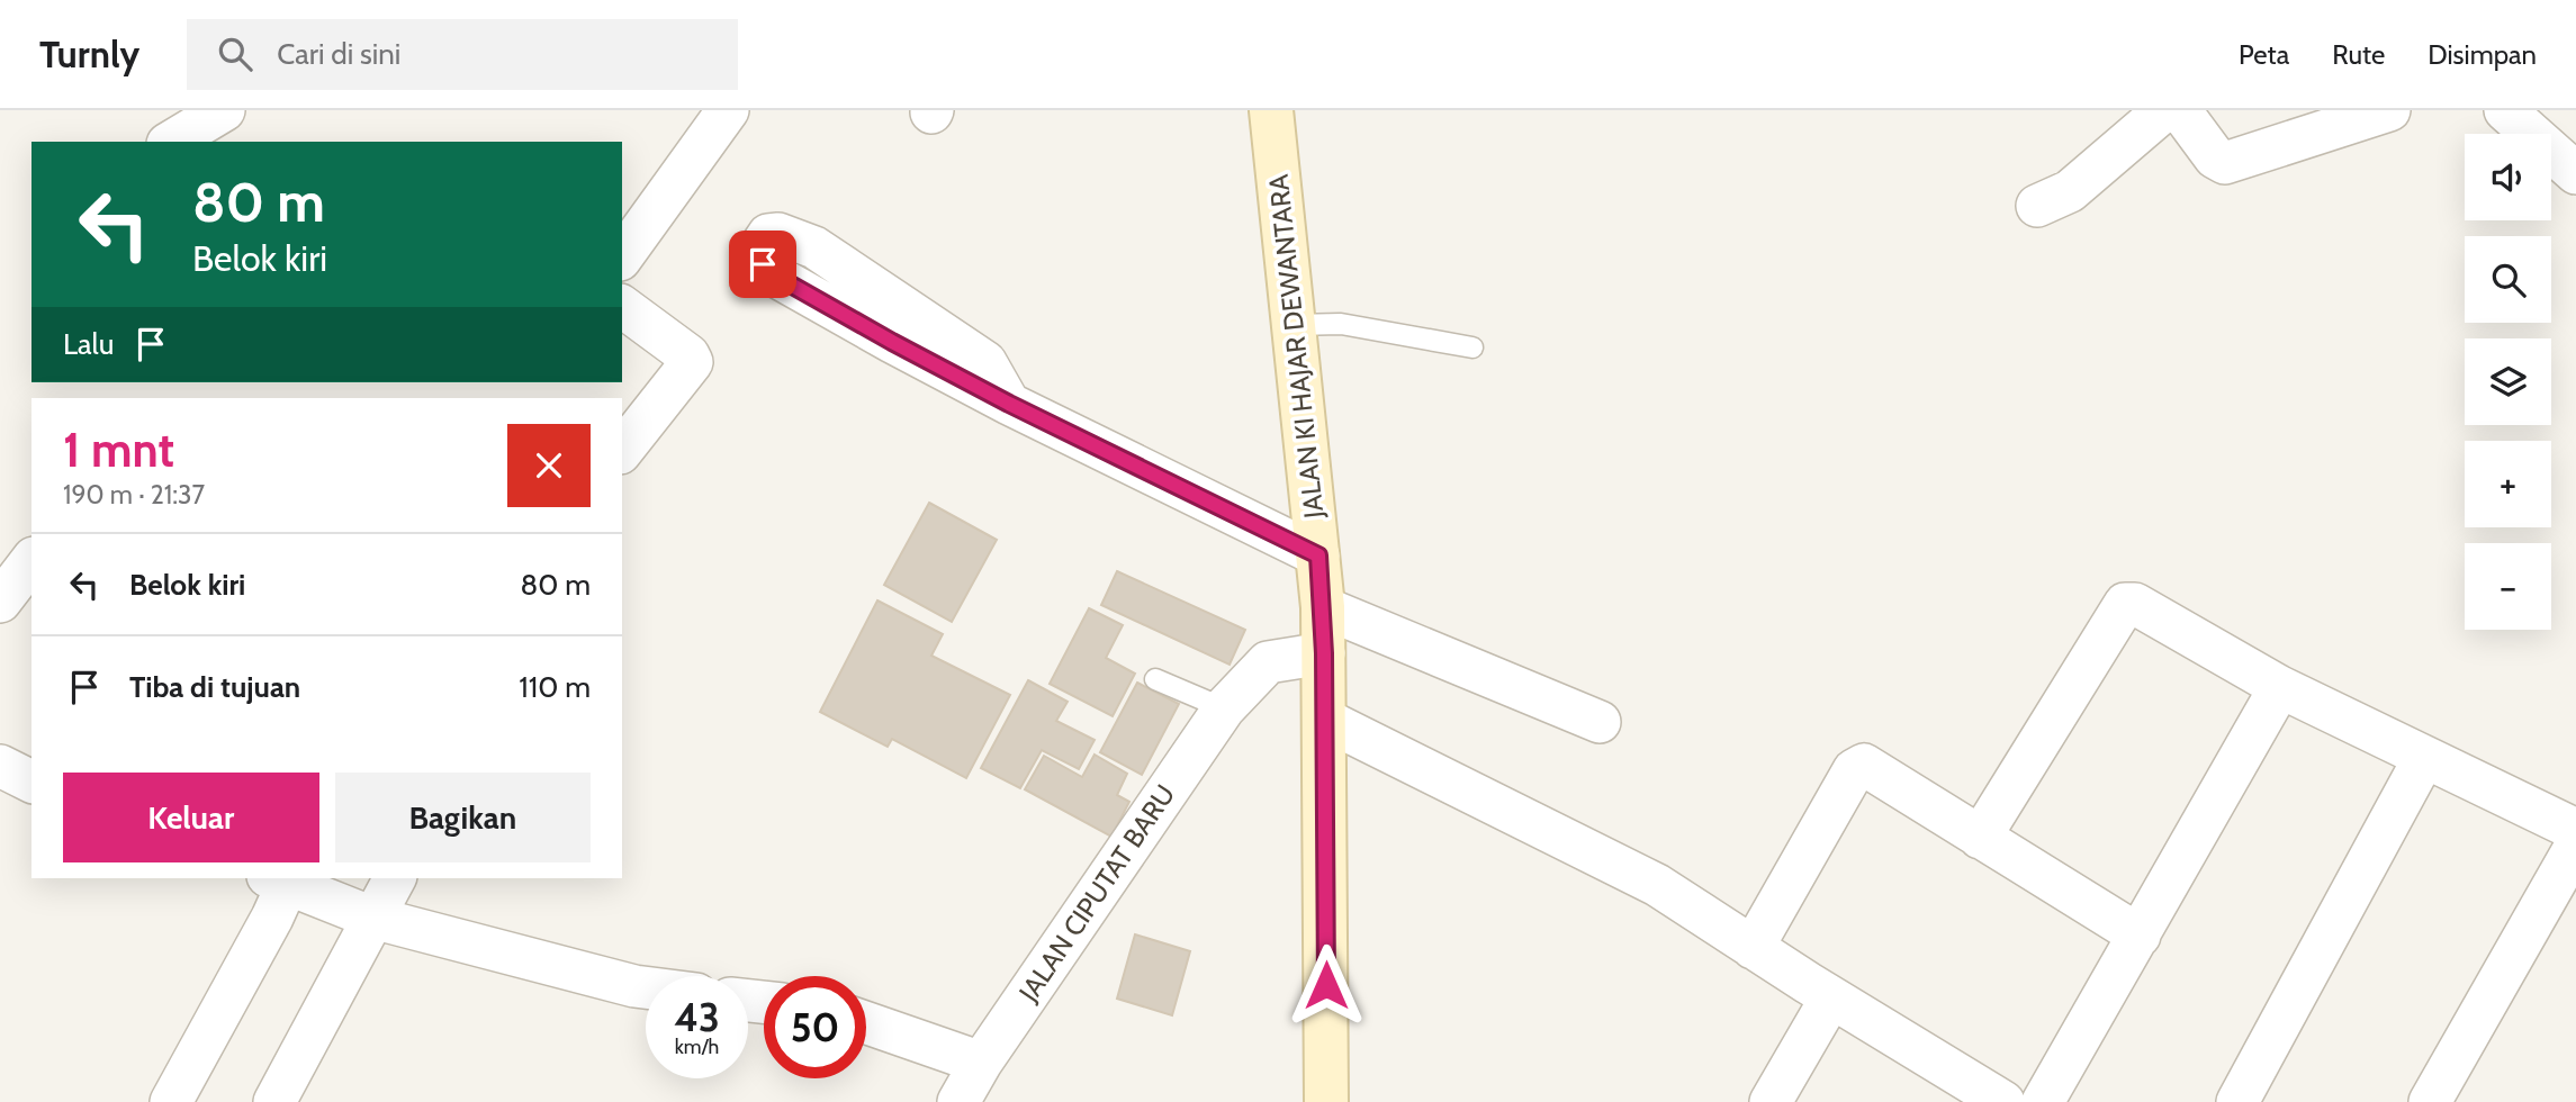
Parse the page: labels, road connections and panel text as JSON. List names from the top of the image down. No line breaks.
{"streets":{"main road":["JALAN KI HAJAR DEWANTARA"],"street":["JALAN CIPUTAT BARU"]},"crossings":[["JALAN KI HAJAR DEWANTARA","JALAN CIPUTAT BARU"]],"page":{"header":"Turnly","search":"Cari di sini","nav":["Peta","Rute","Disimpan"],"map_buttons":["+","−"],"turn":["80 m","Belok kiri"],"then":"Lalu","heading":["1 mnt","190 m · 21:37"],"list":[{"name":"Belok kiri","value":"80 m"},{"name":"Tiba di tujuan","value":"110 m"}],"buttons":["Keluar","Bagikan"],"speed":"43 km/h","limit":"50"}}
